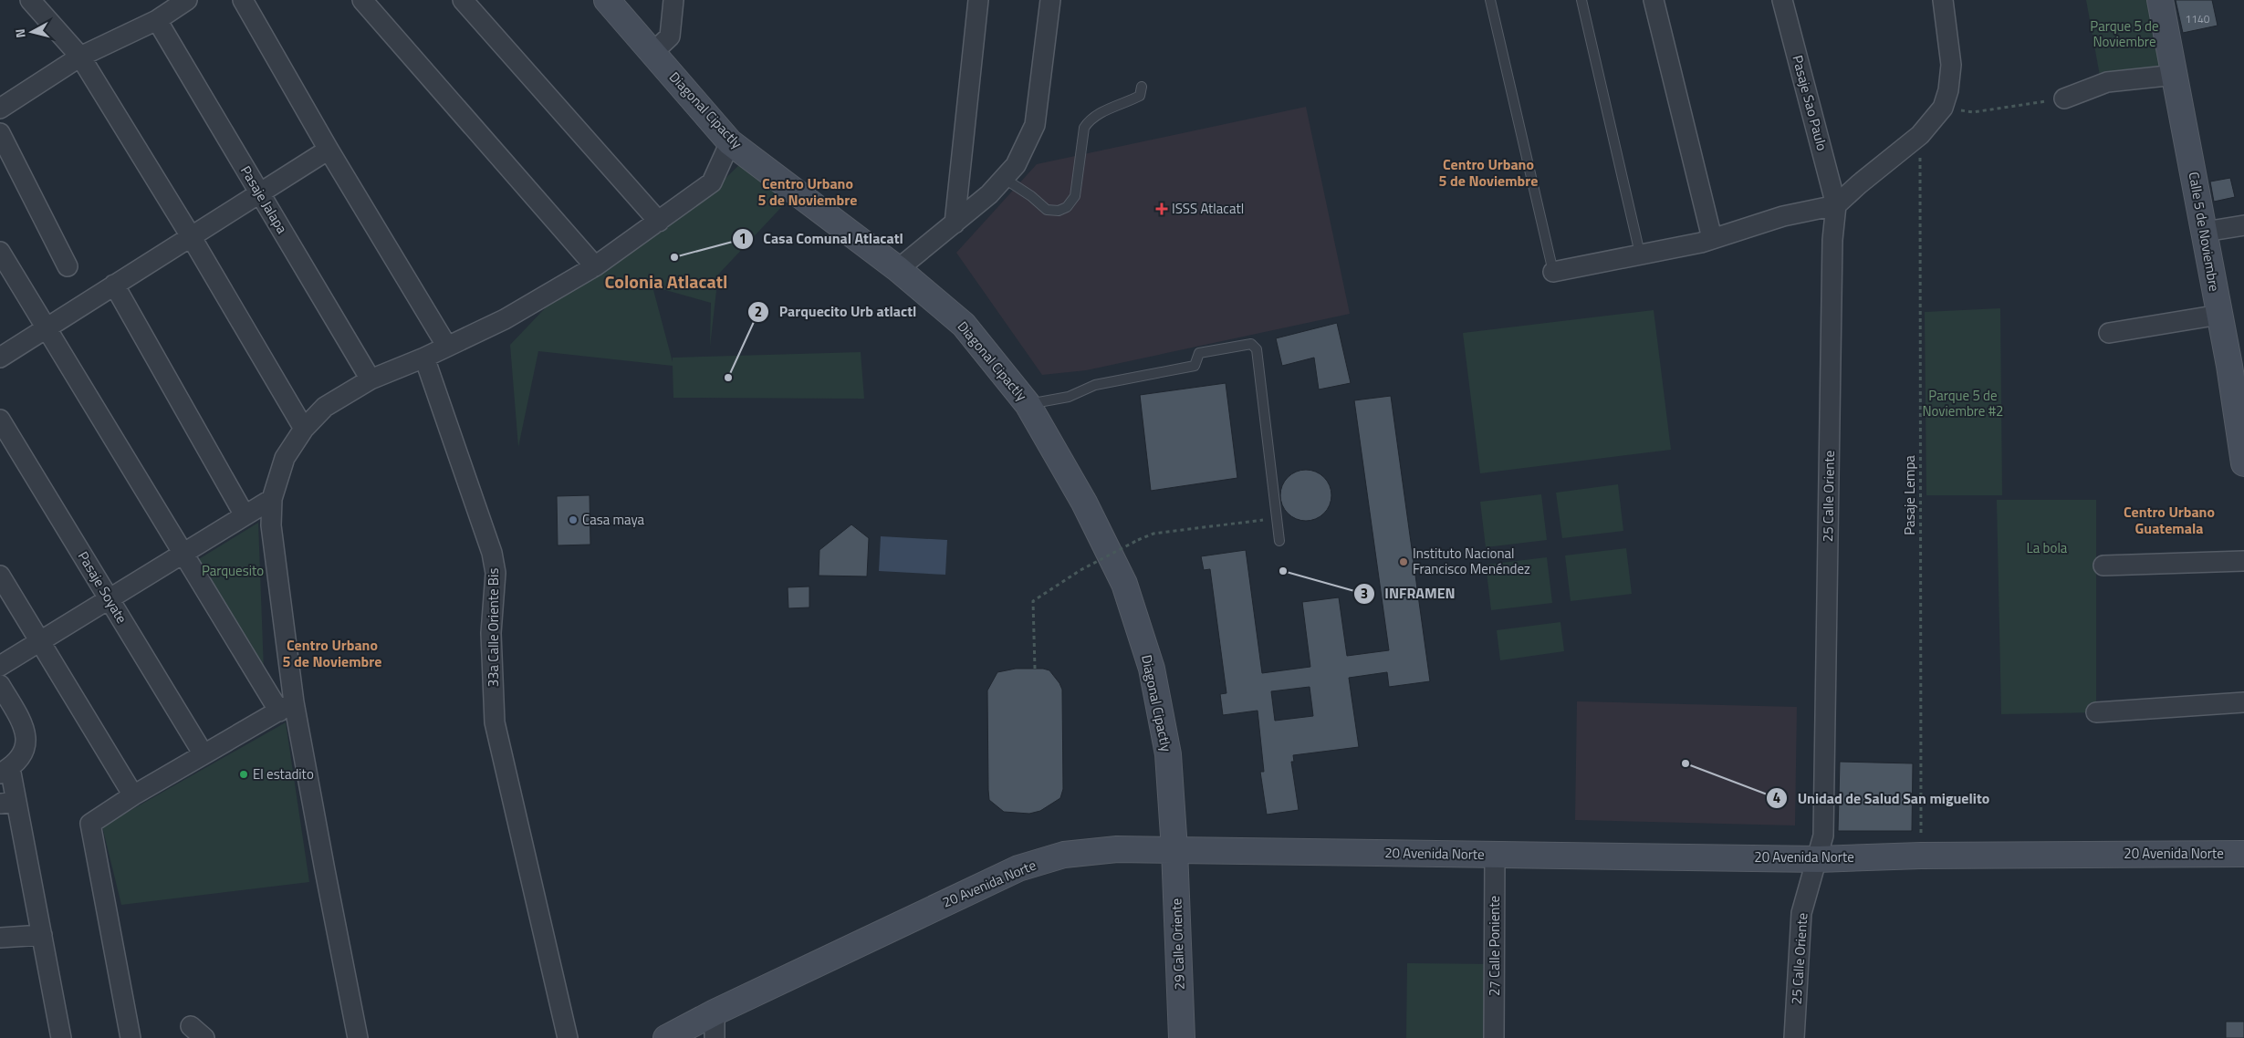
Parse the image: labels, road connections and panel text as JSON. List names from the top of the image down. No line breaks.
{"streets":{"street":["Pasaje Sao Paulo","Diagonal Cipactly","Pasaje Jalapa","Calle 5 de Noviembre","25 Calle Oriente","Pasaje Soyate","33a Calle Oriente Bis","20 Avenida Norte","29 Calle Oriente","27 Calle Poniente"],"path":["Pasaje Lempa"]},"crossings":[["Pasaje Sao Paulo","25 Calle Oriente"],["Diagonal Cipactly","20 Avenida Norte"],["Diagonal Cipactly","29 Calle Oriente"],["Pasaje Lempa","20 Avenida Norte"],["25 Calle Oriente","20 Avenida Norte"],["20 Avenida Norte","29 Calle Oriente"],["20 Avenida Norte","27 Calle Poniente"]],"districts":["Centro Urbano 5 de Noviembre","Centro Urbano 5 de Noviembre","Colonia Atlacatl","Centro Urbano Guatemala","Centro Urbano 5 de Noviembre"],"parks":["Parque 5 de Noviembre","Parque 5 de Noviembre #2","La bola","Parquesito"],"places":{"health":["ISSS Atlacatl"],"other":["Casa Comunal Atlacatl","Parquecito Urb atlactl","Casa maya","Instituto Nacional Francisco Menéndez","INFRAMEN","Unidad de Salud San miguelito","El estadito"]},"house_numbers":["1140"],"north":"left"}
